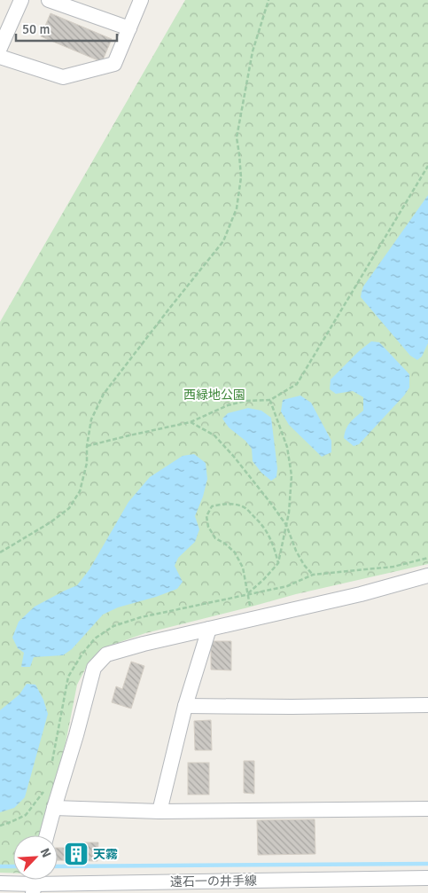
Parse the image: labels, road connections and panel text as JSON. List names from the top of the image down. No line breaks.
{"streets":{"street":["遠石一の井手線"]},"parks":["西緑地公園"],"places":{"building":["天霧"]},"scale_bar":"50 m","north":"top right"}
